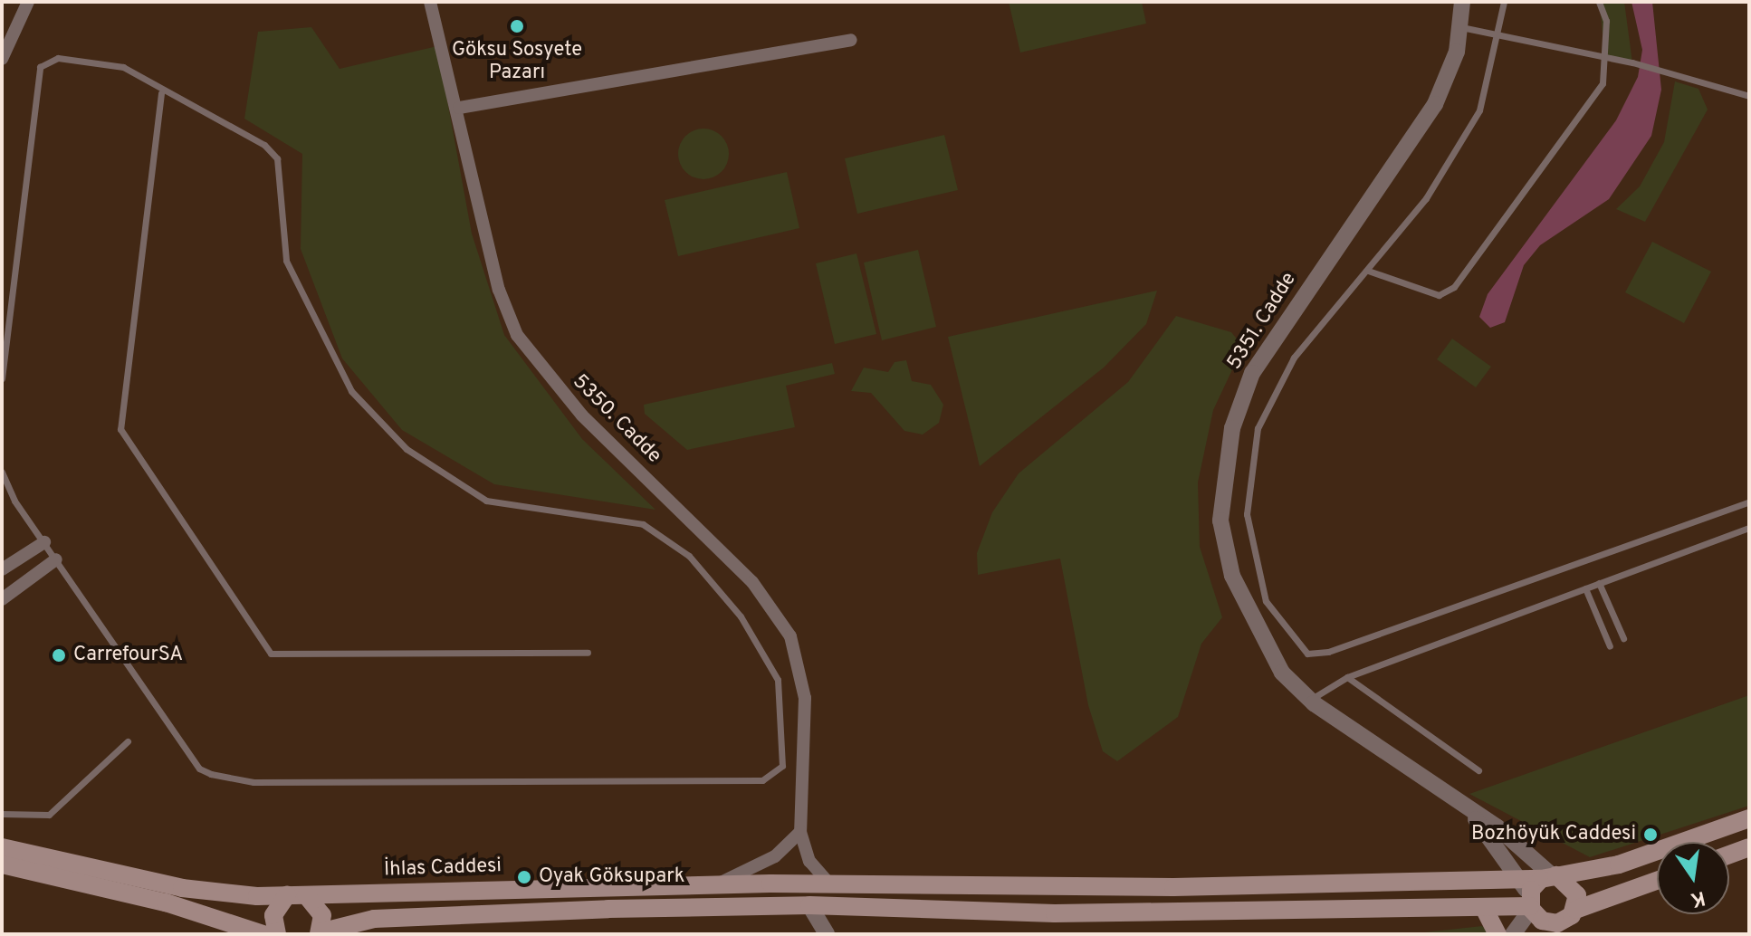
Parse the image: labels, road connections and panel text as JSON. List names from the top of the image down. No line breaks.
{"streets":{"main road":["İhlas Caddesi"],"street":["5351. Cadde","5350. Cadde"]},"crossings":[["5351. Cadde","İhlas Caddesi"],["5350. Cadde","İhlas Caddesi"]],"places":["Göksu Sosyete Pazarı","CarrefourSA","Bozhöyük Caddesi","Oyak Göksupark"],"north":"bottom"}
